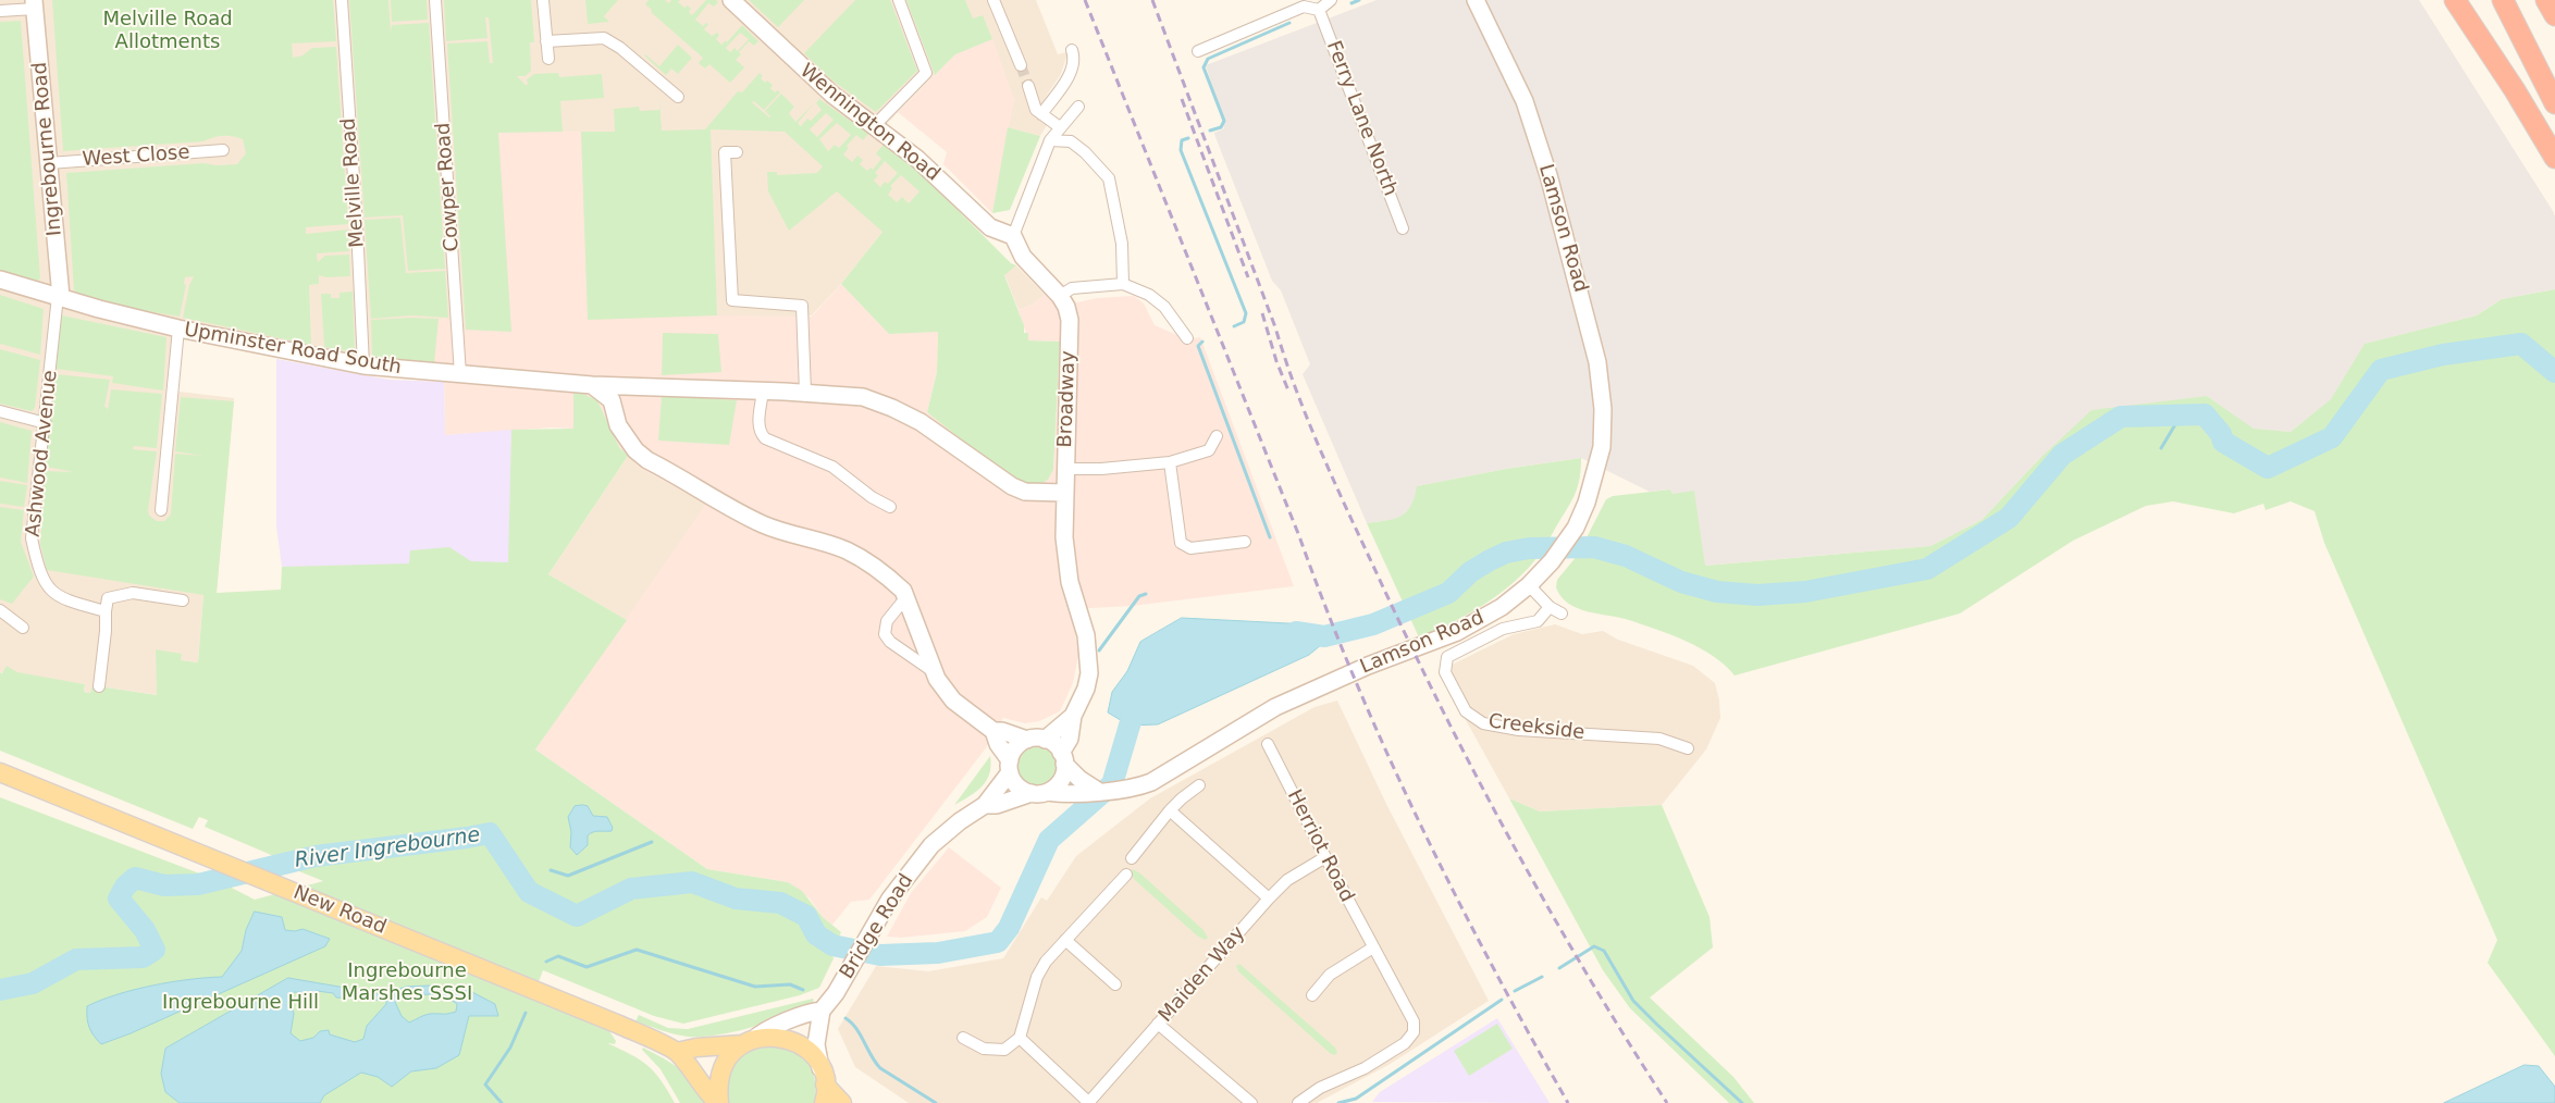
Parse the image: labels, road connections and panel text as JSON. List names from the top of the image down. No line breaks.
{"streets":{"main road":["New Road"],"street":["Ferry Lane North","Wennington Road","Ingrebourne Road","West Close","Melville Road","Cowper Road","Lamson Road","Upminster Road South","Broadway","Ashwood Avenue","Creekside","Herriot Road","Bridge Road","Maiden Way"]},"crossings":[["Wennington Road","Broadway"],["Ingrebourne Road","West Close"],["Ingrebourne Road","Upminster Road South"],["Ingrebourne Road","Ashwood Avenue"],["Melville Road","Upminster Road South"],["Cowper Road","Upminster Road South"],["Lamson Road","Bridge Road"],["Upminster Road South","Ashwood Avenue"],["Herriot Road","Maiden Way"]],"water":["River Ingrebourne"],"parks":["Melville Road Allotments","Ingrebourne Marshes SSSI","Ingrebourne Hill"]}
